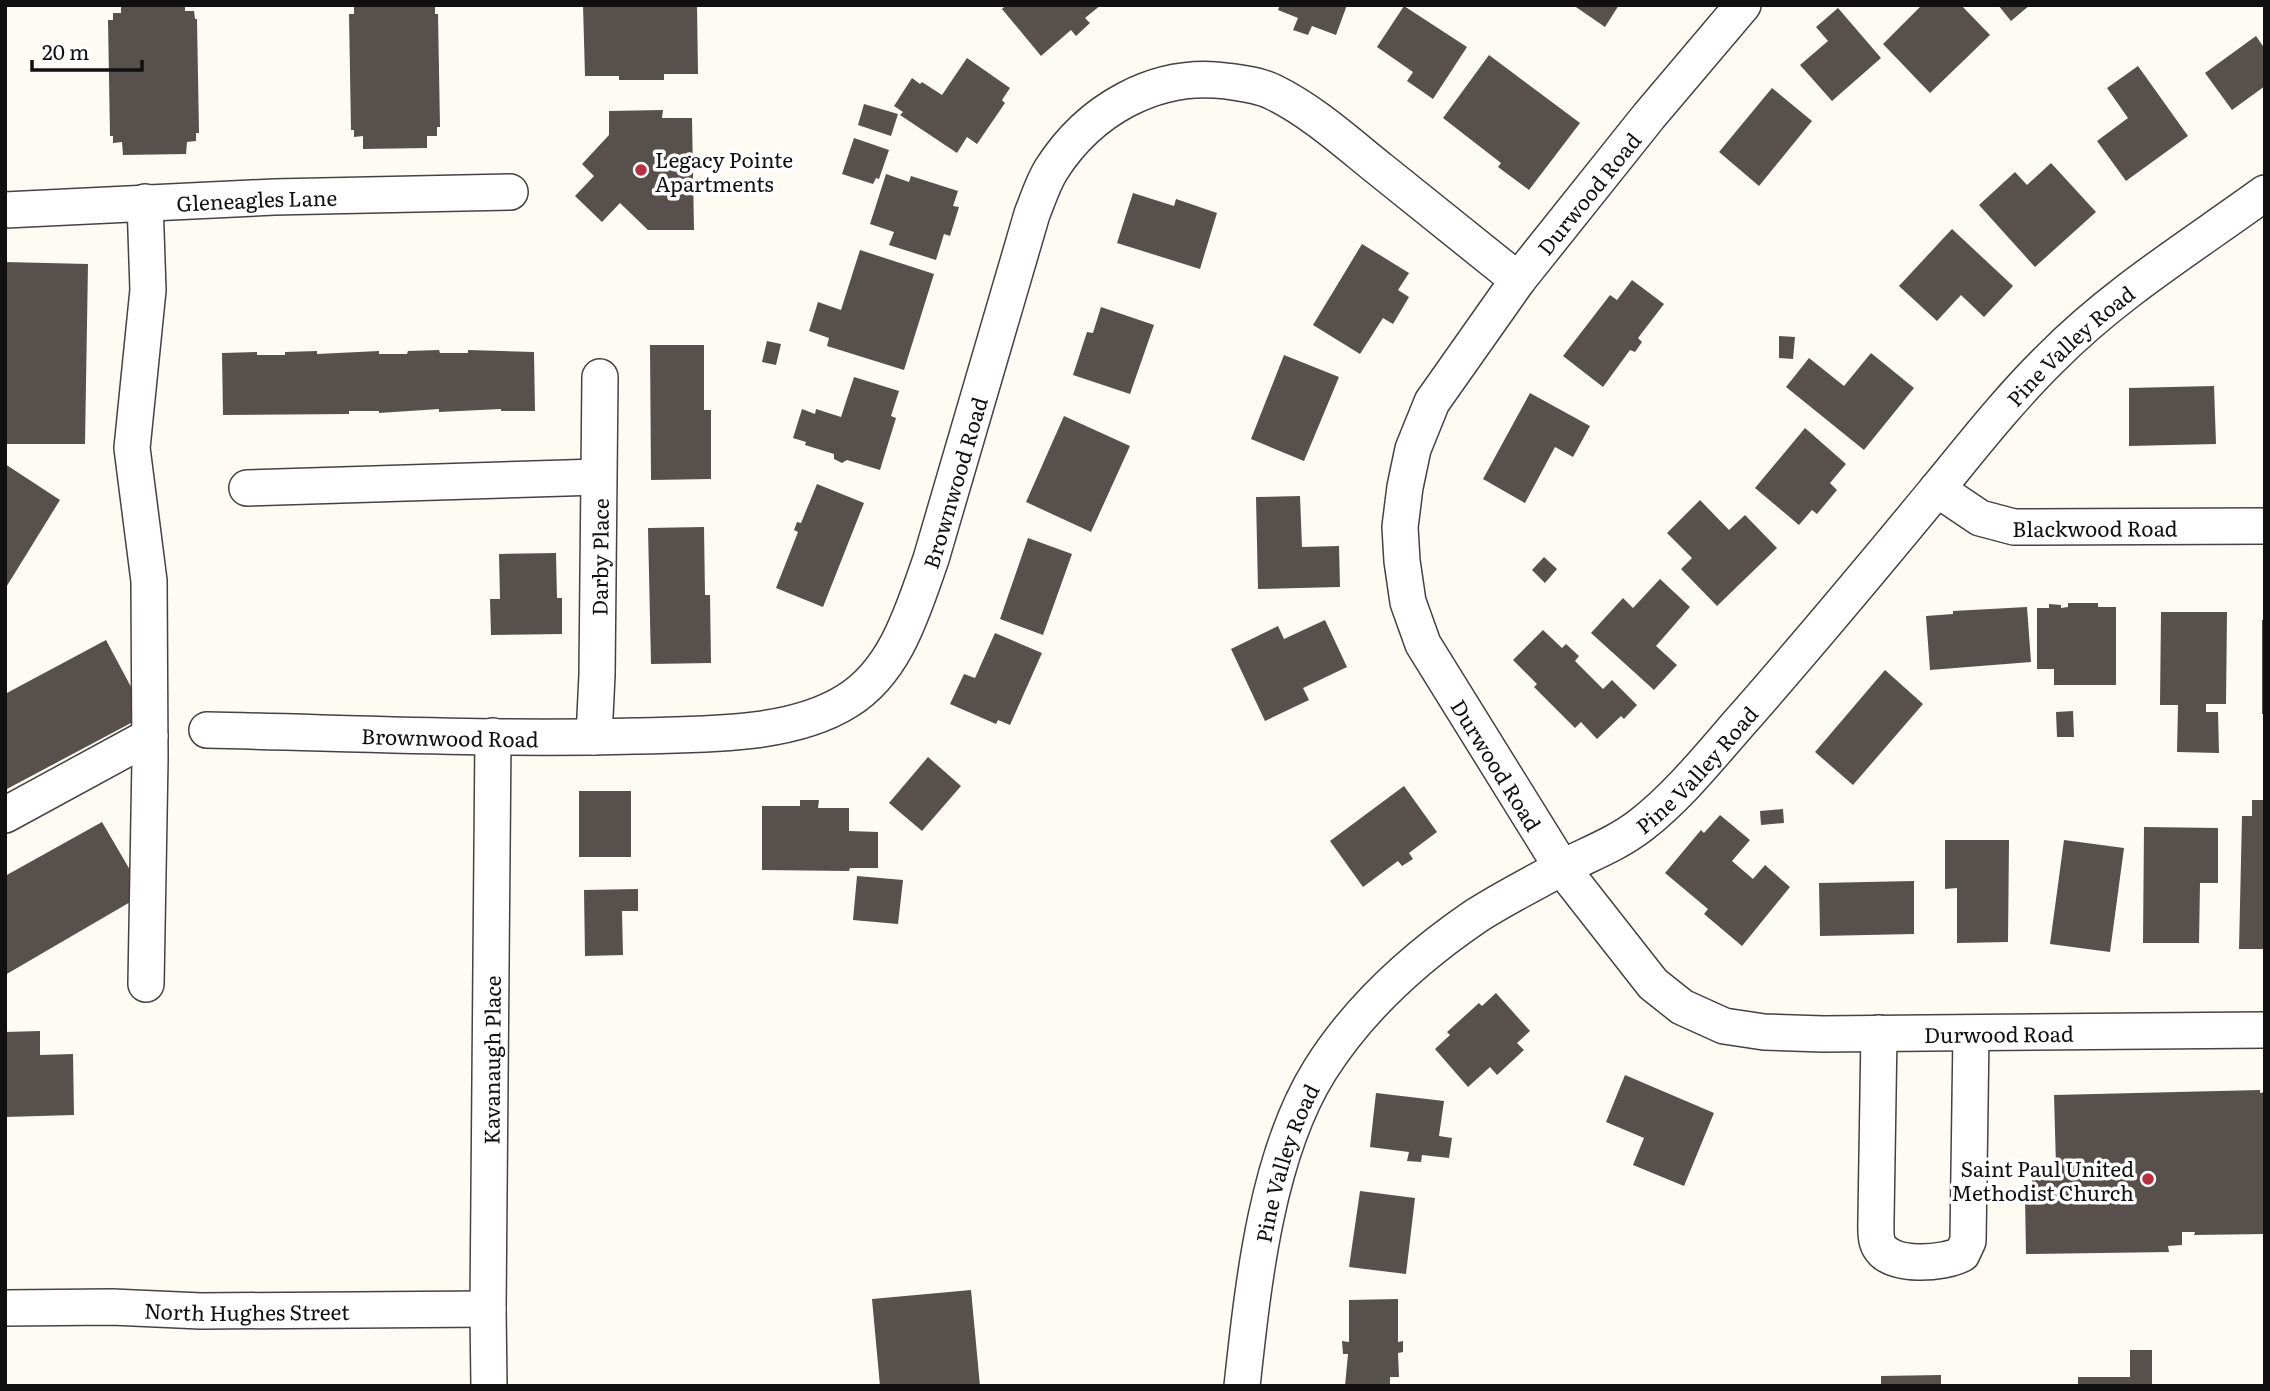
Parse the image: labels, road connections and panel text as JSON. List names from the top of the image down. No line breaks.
{"streets":{"street":["Durwood Road","Gleneagles Lane","Pine Valley Road","Brownwood Road","Blackwood Road","Darby Place","Kavanaugh Place","North Hughes Street"]},"crossings":[["Durwood Road","Pine Valley Road"],["Durwood Road","Brownwood Road"],["Pine Valley Road","Blackwood Road"],["Brownwood Road","Darby Place"],["Brownwood Road","Kavanaugh Place"],["Kavanaugh Place","North Hughes Street"]],"places":["Legacy Pointe Apartments","Saint Paul United Methodist Church"],"scale_bar":"20 m"}
